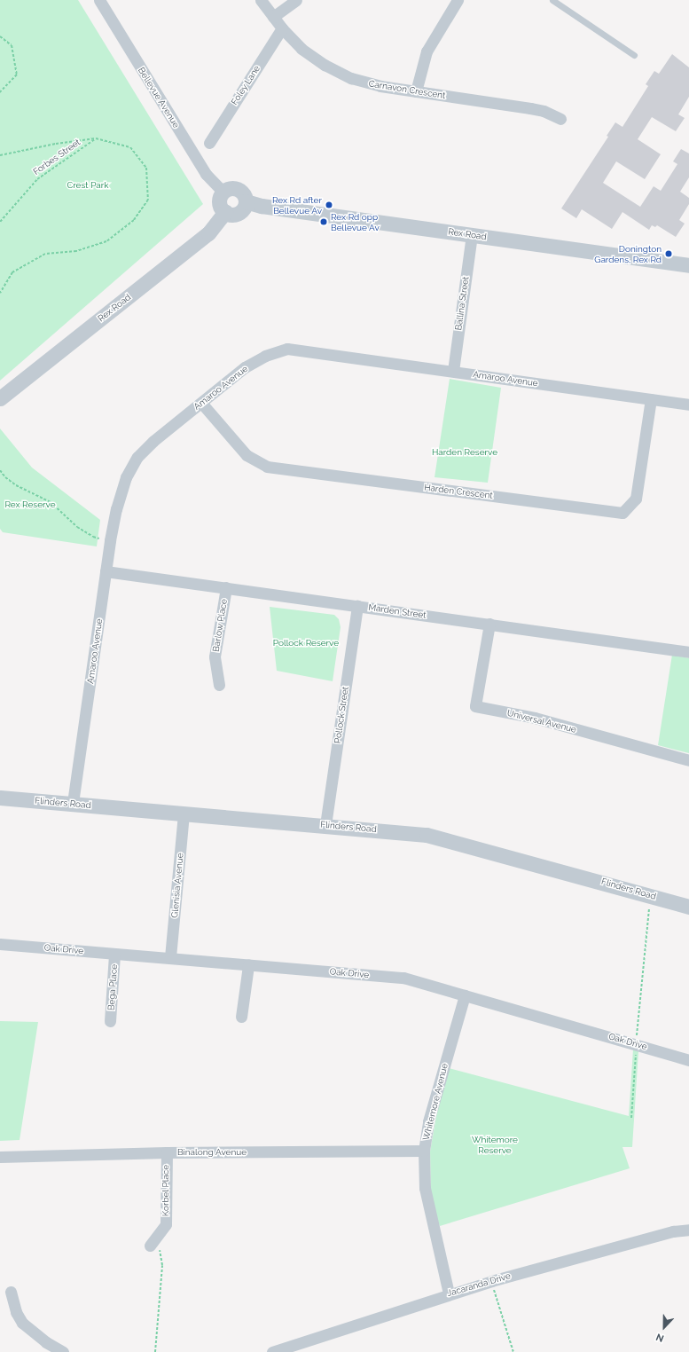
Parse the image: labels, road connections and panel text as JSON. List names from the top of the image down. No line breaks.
{"streets":{"street":["Foley Lane","Carnavon Crescent","Bellevue Avenue","Rex Road","Ballina Street","Amaroo Avenue","Harden Crescent","Marden Street","Barlow Place","Pollock Street","Universal Avenue","Flinders Road","Glenisia Avenue","Oak Drive","Bega Place","Whitemore Avenue","Binalong Avenue","Korbel Place","Jacaranda Drive"],"path":["Forbes Street"]},"crossings":[["Foley Lane","Carnavon Crescent"],["Bellevue Avenue","Rex Road"],["Rex Road","Ballina Street"],["Ballina Street","Amaroo Avenue"],["Amaroo Avenue","Harden Crescent"],["Amaroo Avenue","Marden Street"],["Amaroo Avenue","Flinders Road"],["Marden Street","Barlow Place"],["Marden Street","Pollock Street"],["Marden Street","Universal Avenue"],["Pollock Street","Flinders Road"],["Flinders Road","Glenisia Avenue"],["Glenisia Avenue","Oak Drive"],["Oak Drive","Bega Place"],["Oak Drive","Whitemore Avenue"],["Whitemore Avenue","Binalong Avenue"],["Whitemore Avenue","Jacaranda Drive"],["Binalong Avenue","Korbel Place"]],"parks":["Crest Park","Harden Reserve","Rex Reserve","Pollock Reserve","Whitemore Reserve"],"places":["Rex Rd after Bellevue Av","Rex Rd opp Bellevue Av","Donington Gardens, Rex Rd"],"north":"bottom"}
